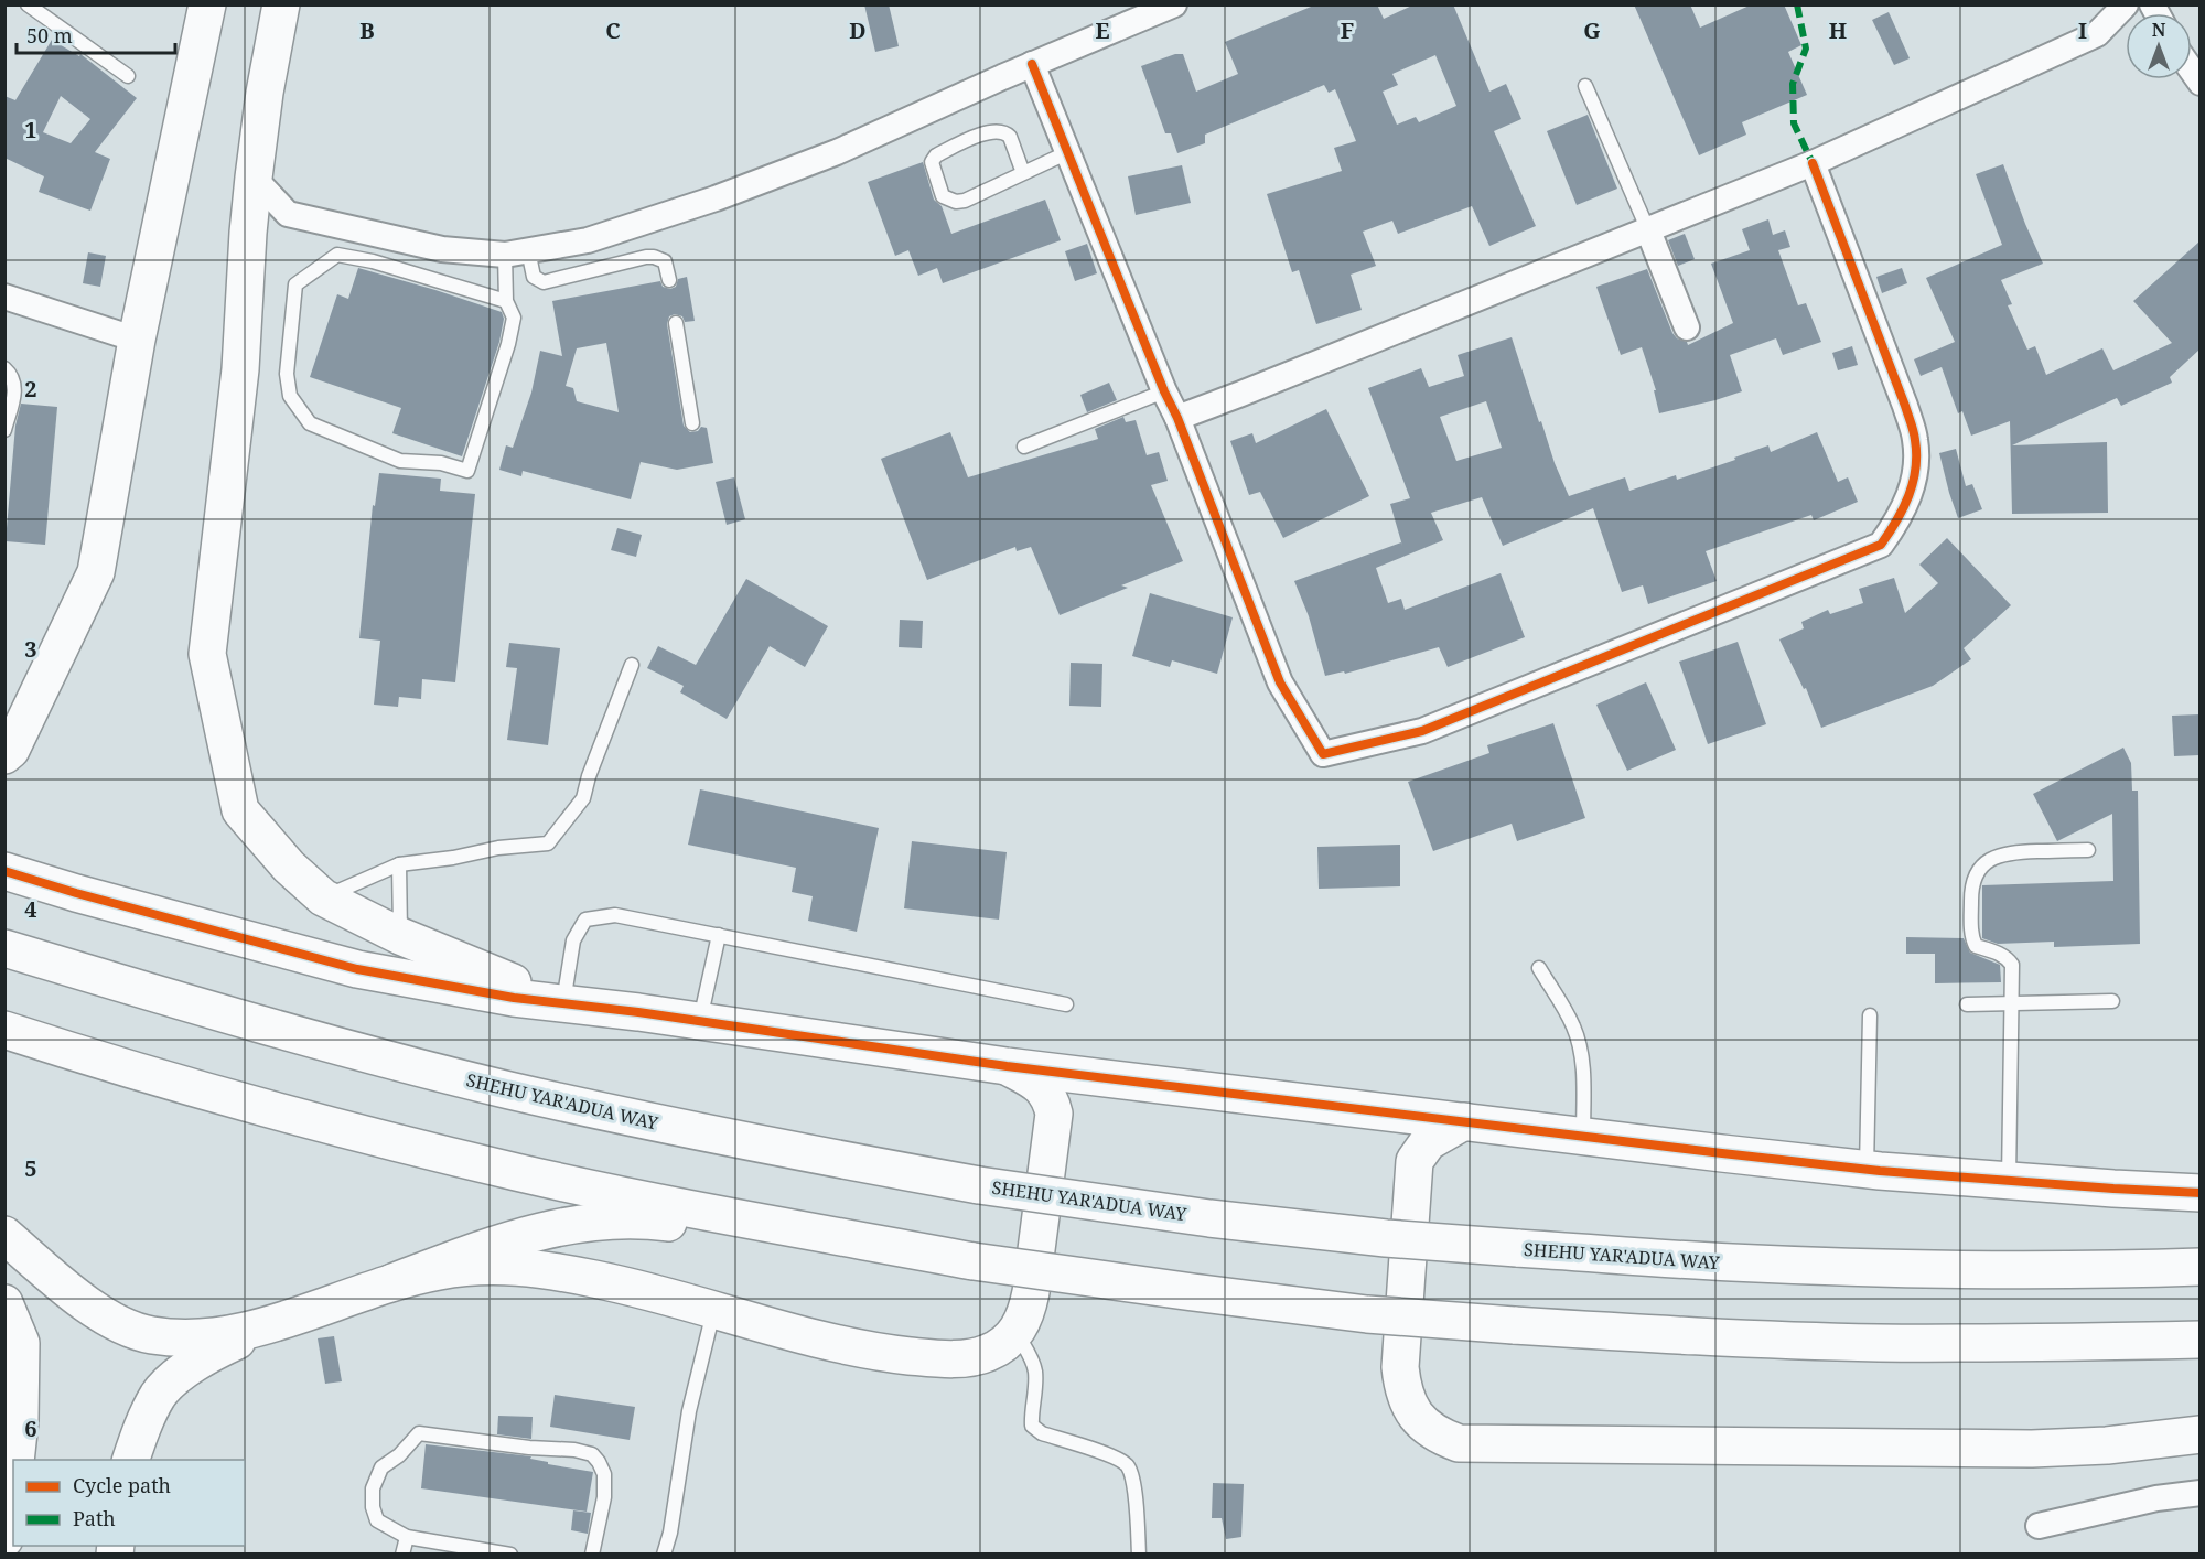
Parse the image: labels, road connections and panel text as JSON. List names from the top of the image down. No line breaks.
{"streets":{"main road":["SHEHU YAR'ADUA WAY"]},"legend":["Cycle path","Path"],"scale_bar":"50 m","north":"top","grid":{"columns":["B","C","D","E","F","G","H","I"],"rows":["1","2","3","4","5","6"]}}
